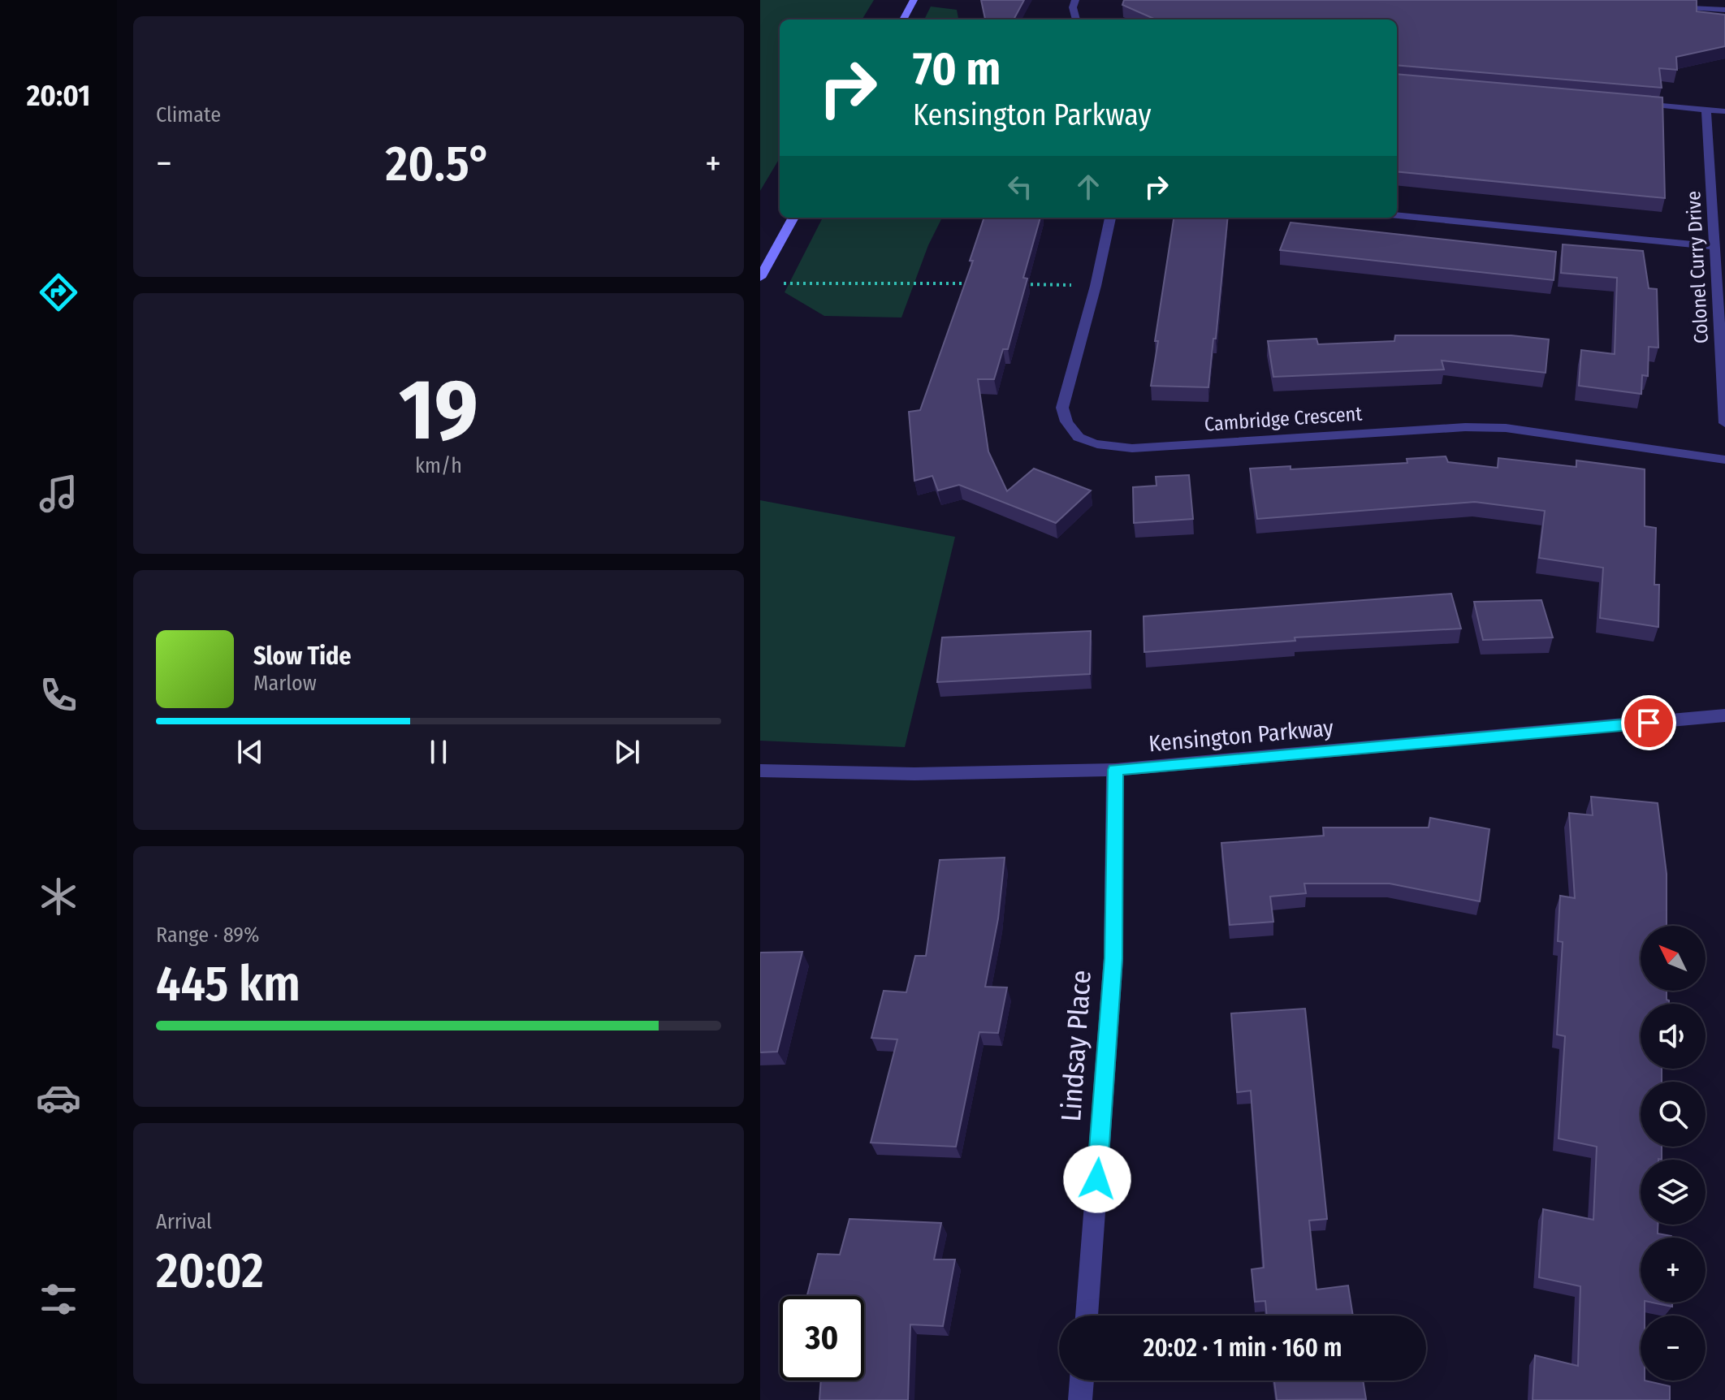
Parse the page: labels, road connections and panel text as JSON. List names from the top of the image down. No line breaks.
{"streets":{"street":["Colonel Curry Drive","Cambridge Crescent","Kensington Parkway","Lindsay Place"]},"crossings":[["Kensington Parkway","Lindsay Place"]],"north":"top left","page":{"tabs":"20:01","tile":["Climate",["19","km/h"],["Range · 89%","445 km"],["Arrival","20:02"]],"turn":["70 m","Kensington Parkway"],"heat":["−","20.5°","+"],"song":["Slow Tide","Marlow"],"map_buttons":["+","−"],"limit":"30","trip":"20:02 · 1 min · 160 m"}}
